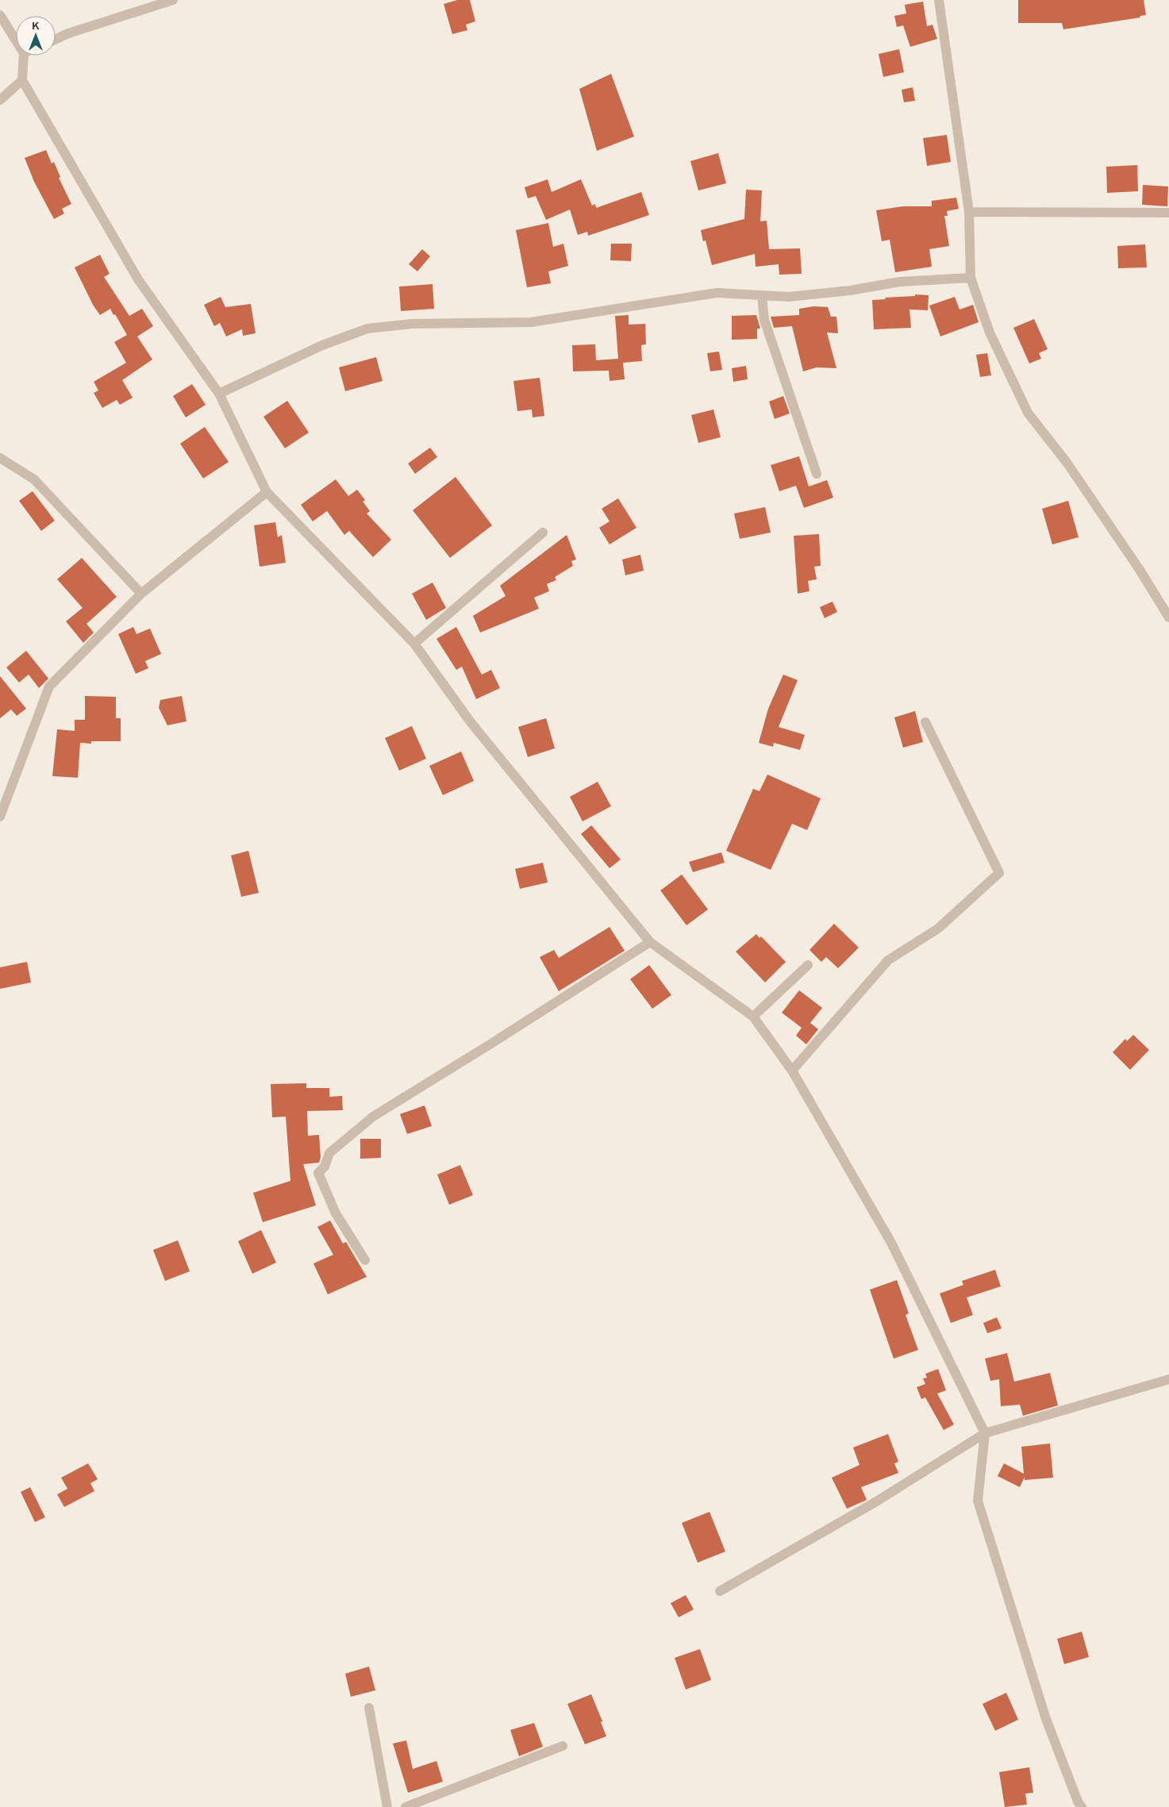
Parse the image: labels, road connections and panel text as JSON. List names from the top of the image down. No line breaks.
{"north":"top"}
